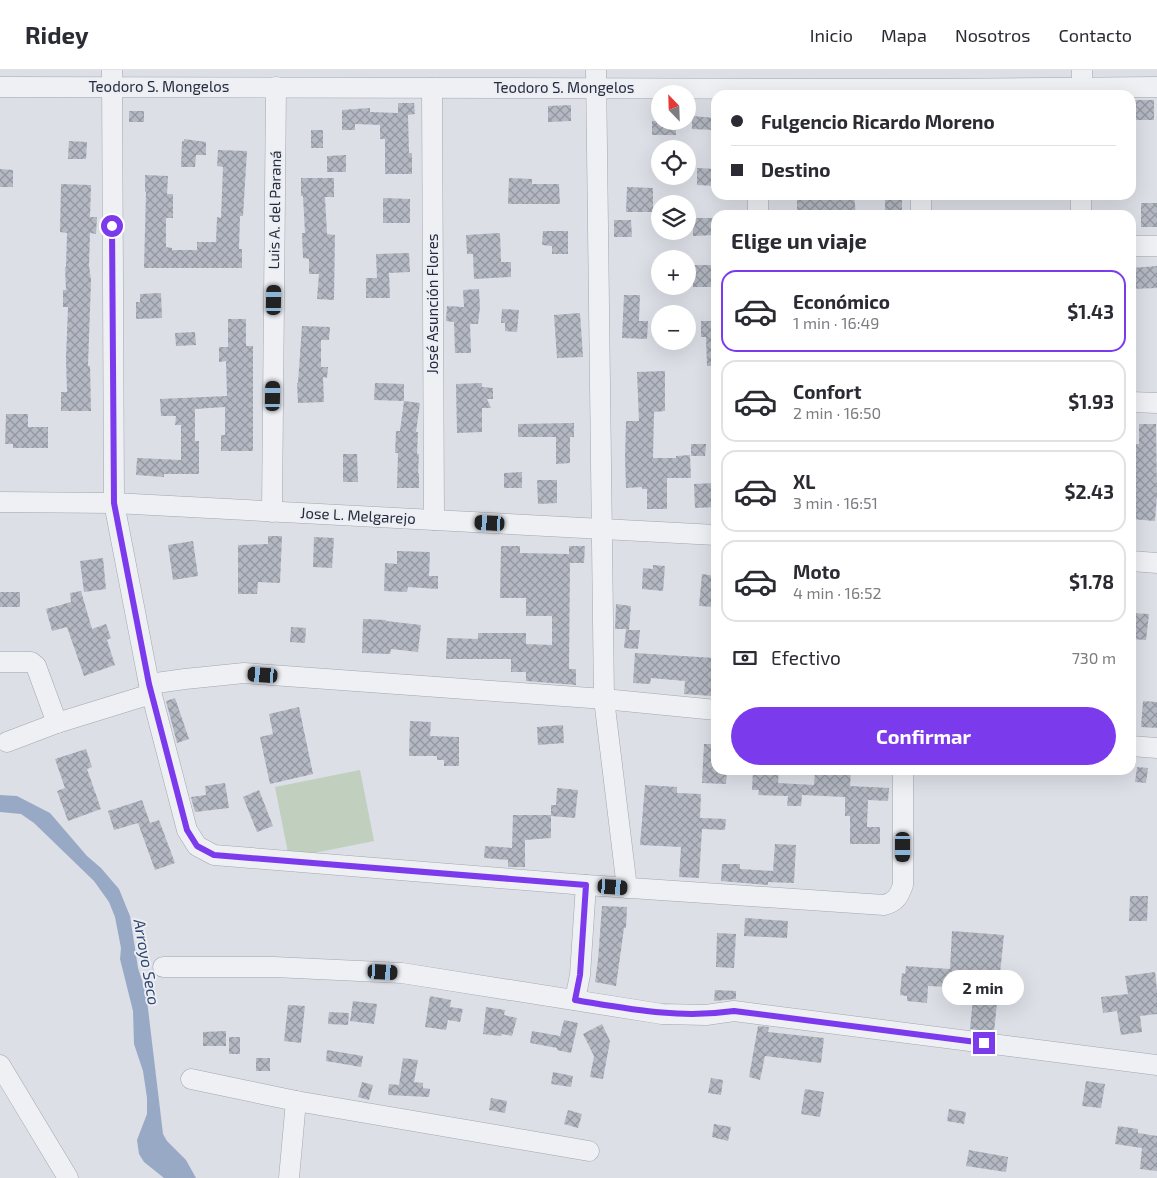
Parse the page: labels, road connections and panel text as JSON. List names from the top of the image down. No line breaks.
{"streets":{"street":["Teodoro S. Mongelos","Luis A. del Paraná","José Asunción Flores","Jose L. Melgarejo"]},"crossings":[["Teodoro S. Mongelos","Luis A. del Paraná"],["Teodoro S. Mongelos","José Asunción Flores"],["Luis A. del Paraná","Jose L. Melgarejo"],["José Asunción Flores","Jose L. Melgarejo"]],"water":["Arroyo Seco"],"north":"top left","page":{"header":"Ridey","nav":["Inicio","Mapa","Nosotros","Contacto"],"map_buttons":["+","−"],"banner":["Fulgencio Ricardo Moreno","Destino"],"heading":"Elige un viaje","list":[{"name":"Económico","note":"1 min · 16:49","value":"$1.43"},{"name":"Confort","note":"2 min · 16:50","value":"$1.93"},{"name":"XL","note":"3 min · 16:51","value":"$2.43"},{"name":"Moto","note":"4 min · 16:52","value":"$1.78"}],"pay":["Efectivo","730 m"],"buttons":"Confirmar","bubble":"2 min"}}
